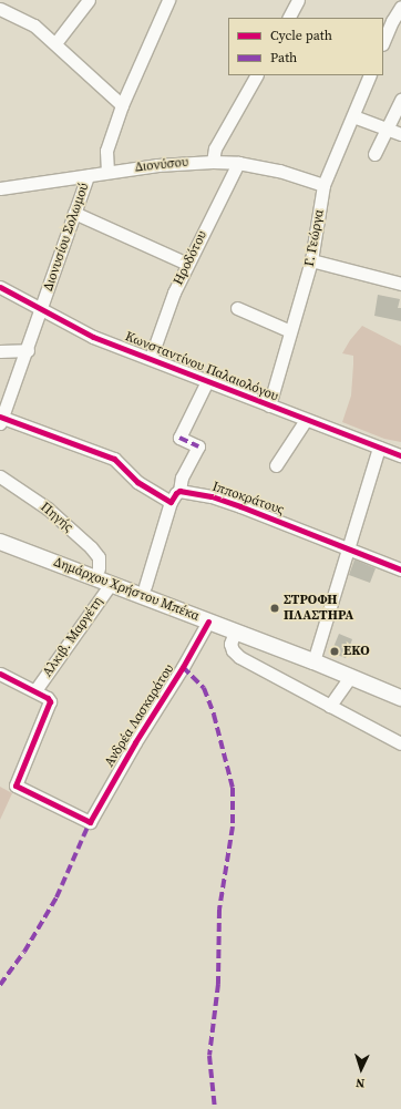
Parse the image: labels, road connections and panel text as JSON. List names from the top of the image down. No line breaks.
{"streets":{"main road":["Δημάρχου Χρήστου Μπέκα"],"street":["Διονύσου","Διονυσίου Σολωμού","Γ. Γεώργα","Ηροδότου","Κωνσταντίνου Παλαιολόγου","Ιπποκράτους","Πηγής","Αλκιβ. Μαργέτη","Ανδρέα Λασκαράτου"]},"crossings":[["Διονύσου","Διονυσίου Σολωμού"],["Διονύσου","Γ. Γεώργα"],["Διονύσου","Ηροδότου"],["Διονυσίου Σολωμού","Κωνσταντίνου Παλαιολόγου"],["Γ. Γεώργα","Κωνσταντίνου Παλαιολόγου"],["Ηροδότου","Κωνσταντίνου Παλαιολόγου"],["Πηγής","Δημάρχου Χρήστου Μπέκα"],["Δημάρχου Χρήστου Μπέκα","Αλκιβ. Μαργέτη"],["Δημάρχου Χρήστου Μπέκα","Ανδρέα Λασκαράτου"],["Αλκιβ. Μαργέτη","Ανδρέα Λασκαράτου"]],"places":["ΣΤΡΟΦΗ ΠΛΑΣΤΗΡΑ","ΕΚΟ"],"legend":["Cycle path","Path"],"north":"bottom"}
